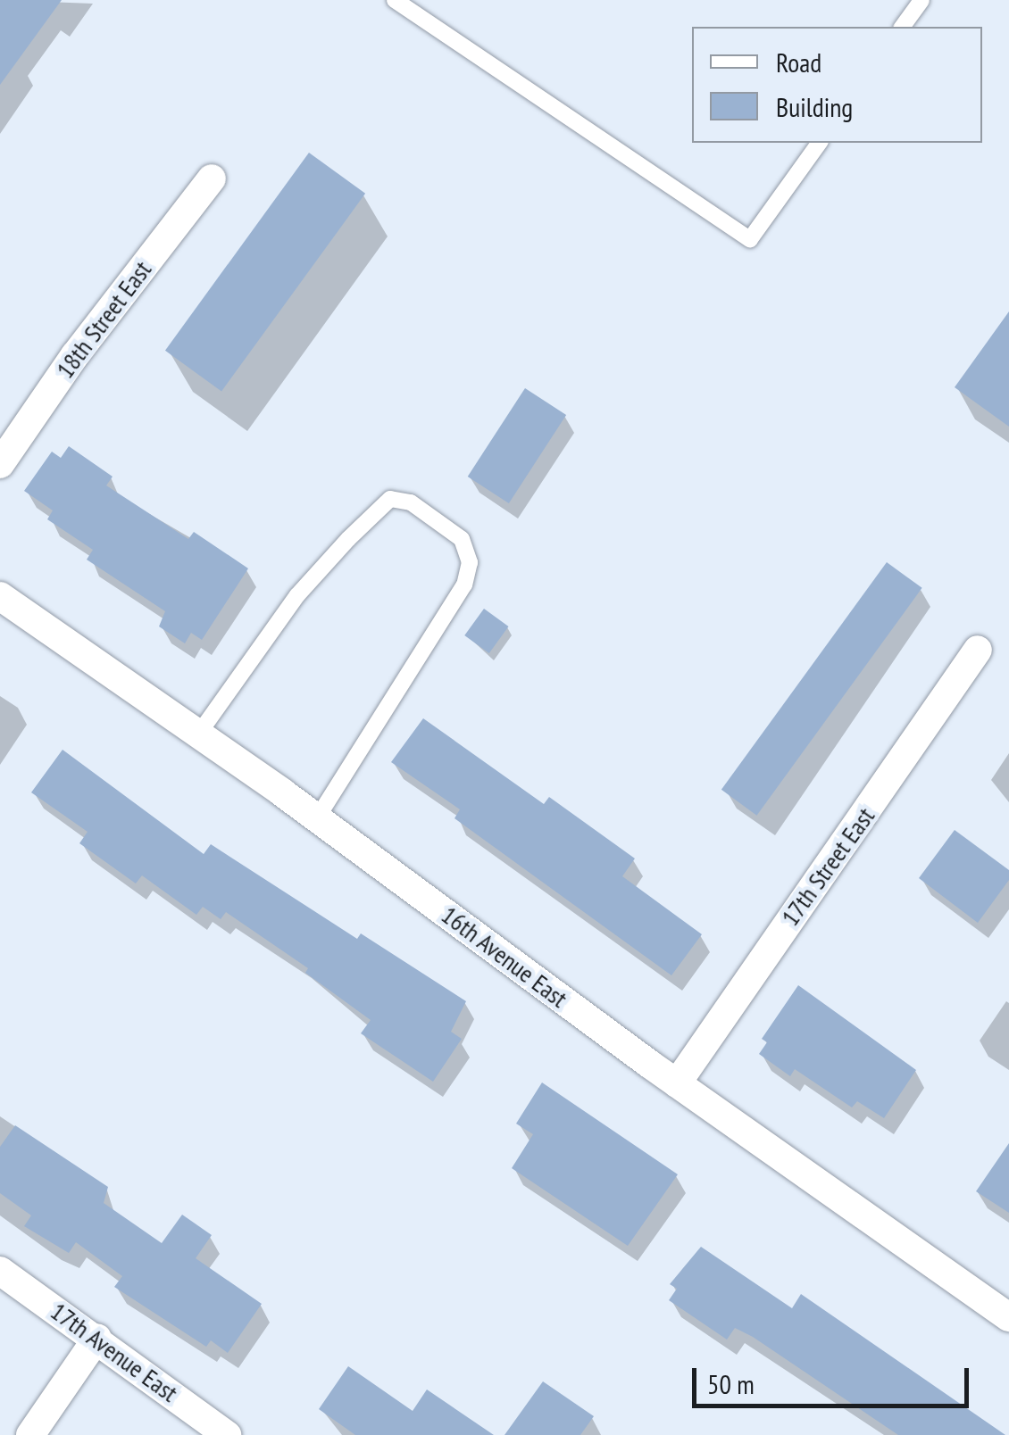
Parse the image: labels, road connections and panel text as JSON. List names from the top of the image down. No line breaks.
{"streets":{"street":["18th Street East","17th Street East","16th Avenue East","17th Avenue East"]},"crossings":[["17th Street East","16th Avenue East"]],"legend":["Road","Building"],"scale_bar":"50 m"}
